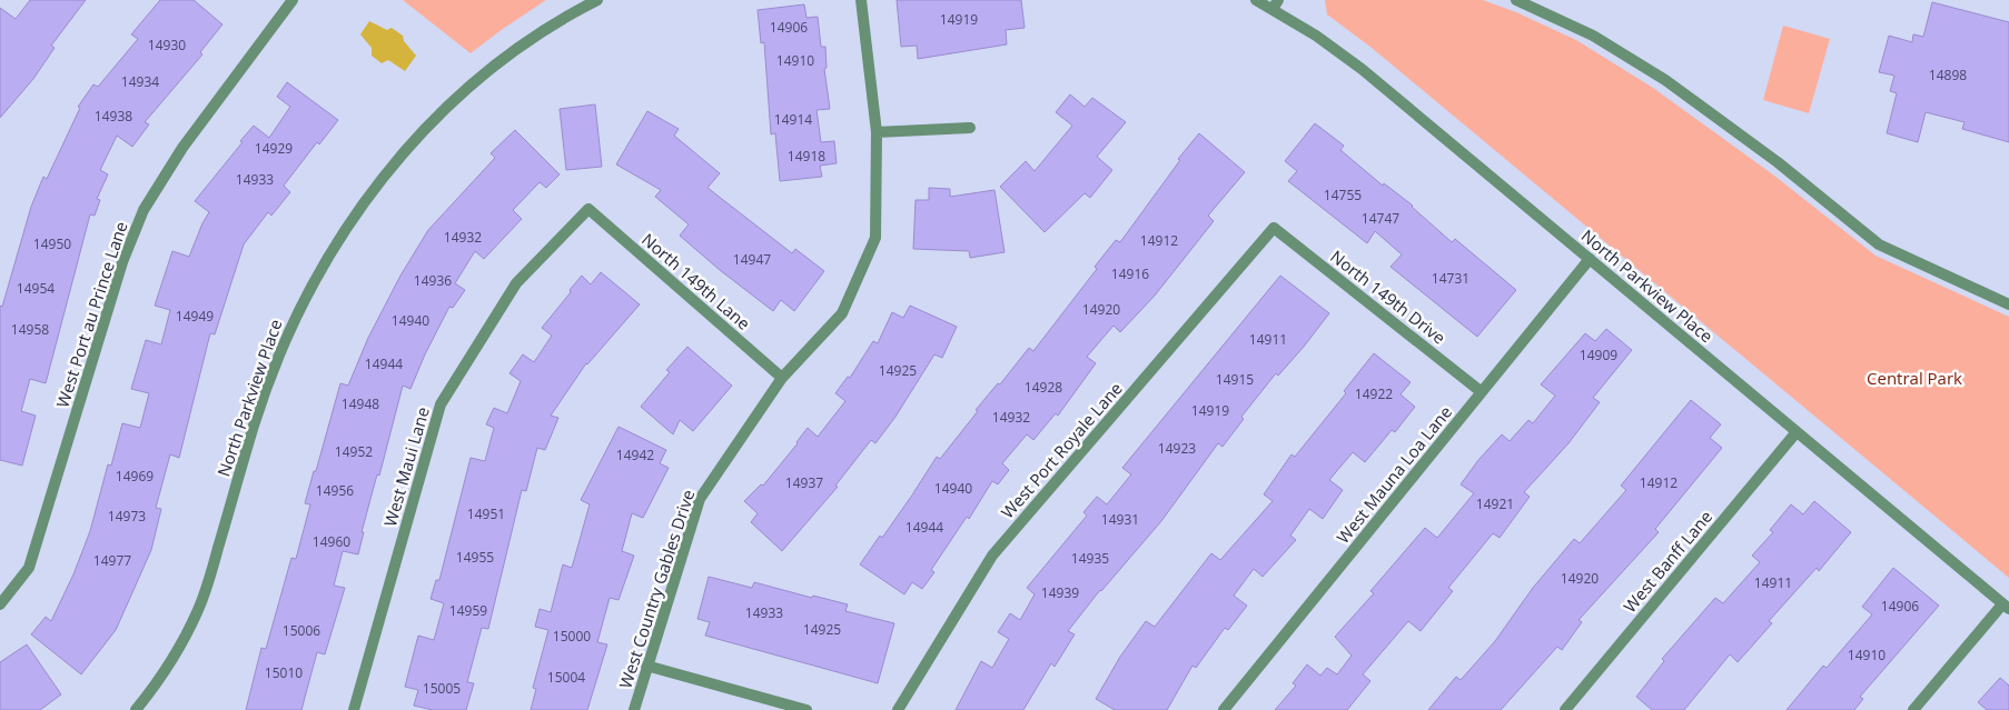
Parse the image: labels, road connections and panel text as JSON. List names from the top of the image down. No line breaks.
{"streets":{"street":["North 149th Lane","North Parkview Place","North 149th Drive","West Port au Prince Lane","West Port Royale Lane","West Maui Lane","West Mauna Loa Lane","West Banff Lane","West Country Gables Drive"]},"crossings":[["North 149th Lane","West Maui Lane"],["North 149th Lane","West Country Gables Drive"],["North Parkview Place","West Mauna Loa Lane"],["North Parkview Place","West Banff Lane"],["North 149th Drive","West Port Royale Lane"],["North 149th Drive","West Mauna Loa Lane"]],"parks":["Central Park"],"house_numbers":["14919","14906","14930","14910","14898","14934","14938","14914","14929","14918","14933","14755","14747","14932","14912","14950","14947","14916","14731","14936","14954","14920","14949","14940","14958","14911","14909","14944","14925","14915","14928","14922","14948","14919","14932","14923","14952","14942","14969","14937","14912","14940","14956","14921","14951","14973","14931","14944","14960","14955","14935","14977","14920","14911","14939","14906","14959","14933","14925","15006","15000","14910","15010","15004","15005"]}
